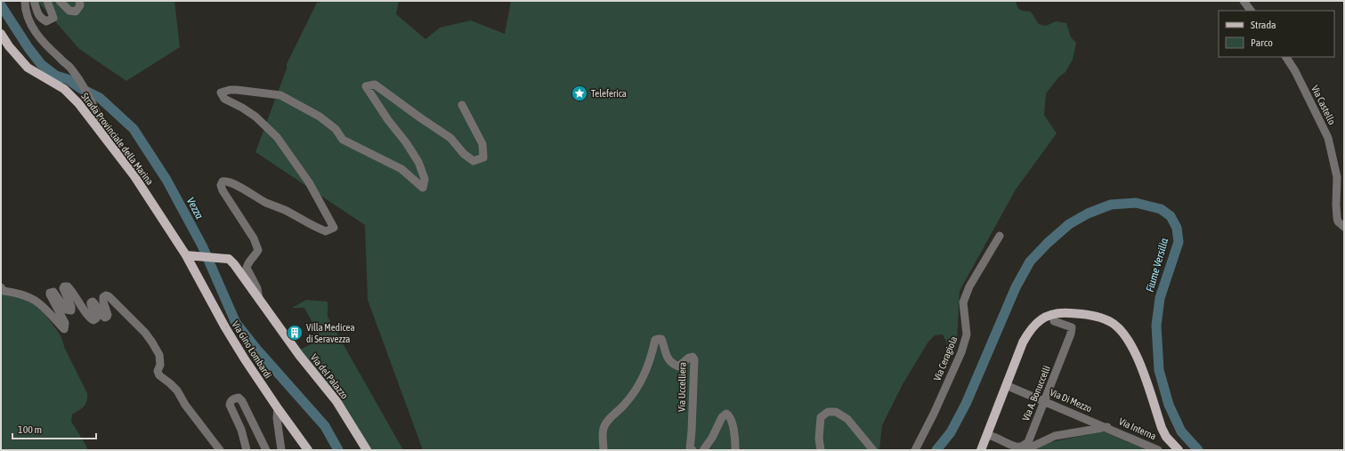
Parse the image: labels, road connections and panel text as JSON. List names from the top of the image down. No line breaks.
{"streets":{"main road":["Strada Provinciale della Marina","Via Gino Lombardi","Via del Palazzo"],"street":["Via Castello","Via Ceragiola","Via Uccelliera","Via A. Bonuccelli","Via Di Mezzo","Via Interna"]},"crossings":[["Strada Provinciale della Marina","Via Gino Lombardi"],["Strada Provinciale della Marina","Via del Palazzo"],["Via Gino Lombardi","Via del Palazzo"],["Via A. Bonuccelli","Via Di Mezzo"],["Via Di Mezzo","Via Interna"]],"water":["Vezza","Fiume Versilia"],"places":{"place":["Teleferica"],"building":["Villa Medicea di Seravezza"]},"legend":["Strada","Parco"],"scale_bar":"100 m"}
